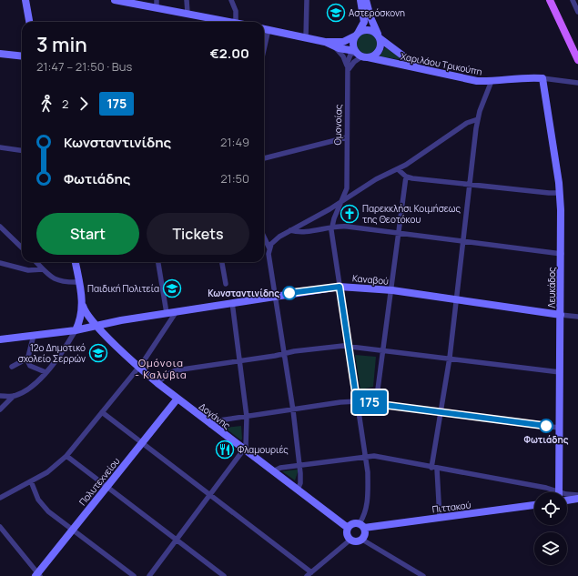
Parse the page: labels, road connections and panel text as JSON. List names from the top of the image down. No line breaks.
{"streets":{"street":["Χαριλάου Τρικούπη","Ομονοίας","Καναβού","Λευκάδος","Δογάνης","Πολυτεχνείου","Πιττακού"]},"crossings":[["Χαριλάου Τρικούπη","Ομονοίας"],["Χαριλάου Τρικούπη","Λευκάδος"],["Καναβού","Λευκάδος"],["Καναβού","Δογάνης"],["Δογάνης","Πολυτεχνείου"],["Δογάνης","Πιττακού"]],"districts":["Ομόνοια - Καλύβια"],"places":{"school or university":["Αστερόσκονη","Παιδική Πολιτεία","12ο Δημοτικό σχολείο Σερρών"],"church":["Παρεκκλήσι Κοιμήσεως της Θεοτόκου"],"other":["Κωνσταντινίδης","Φωτιάδης"],"restaurant":["Φλαμουριές"]},"lines":["bus line 175"],"page":{"on_map":"175","heading":["3 min","21:47 – 21:50 · Bus","€2.00"],"legs":["2","175"],"list":[{"name":"Κωνσταντινίδης","value":"21:49"},{"name":"Φωτιάδης","value":"21:50"}],"buttons":["Start","Tickets"]}}
